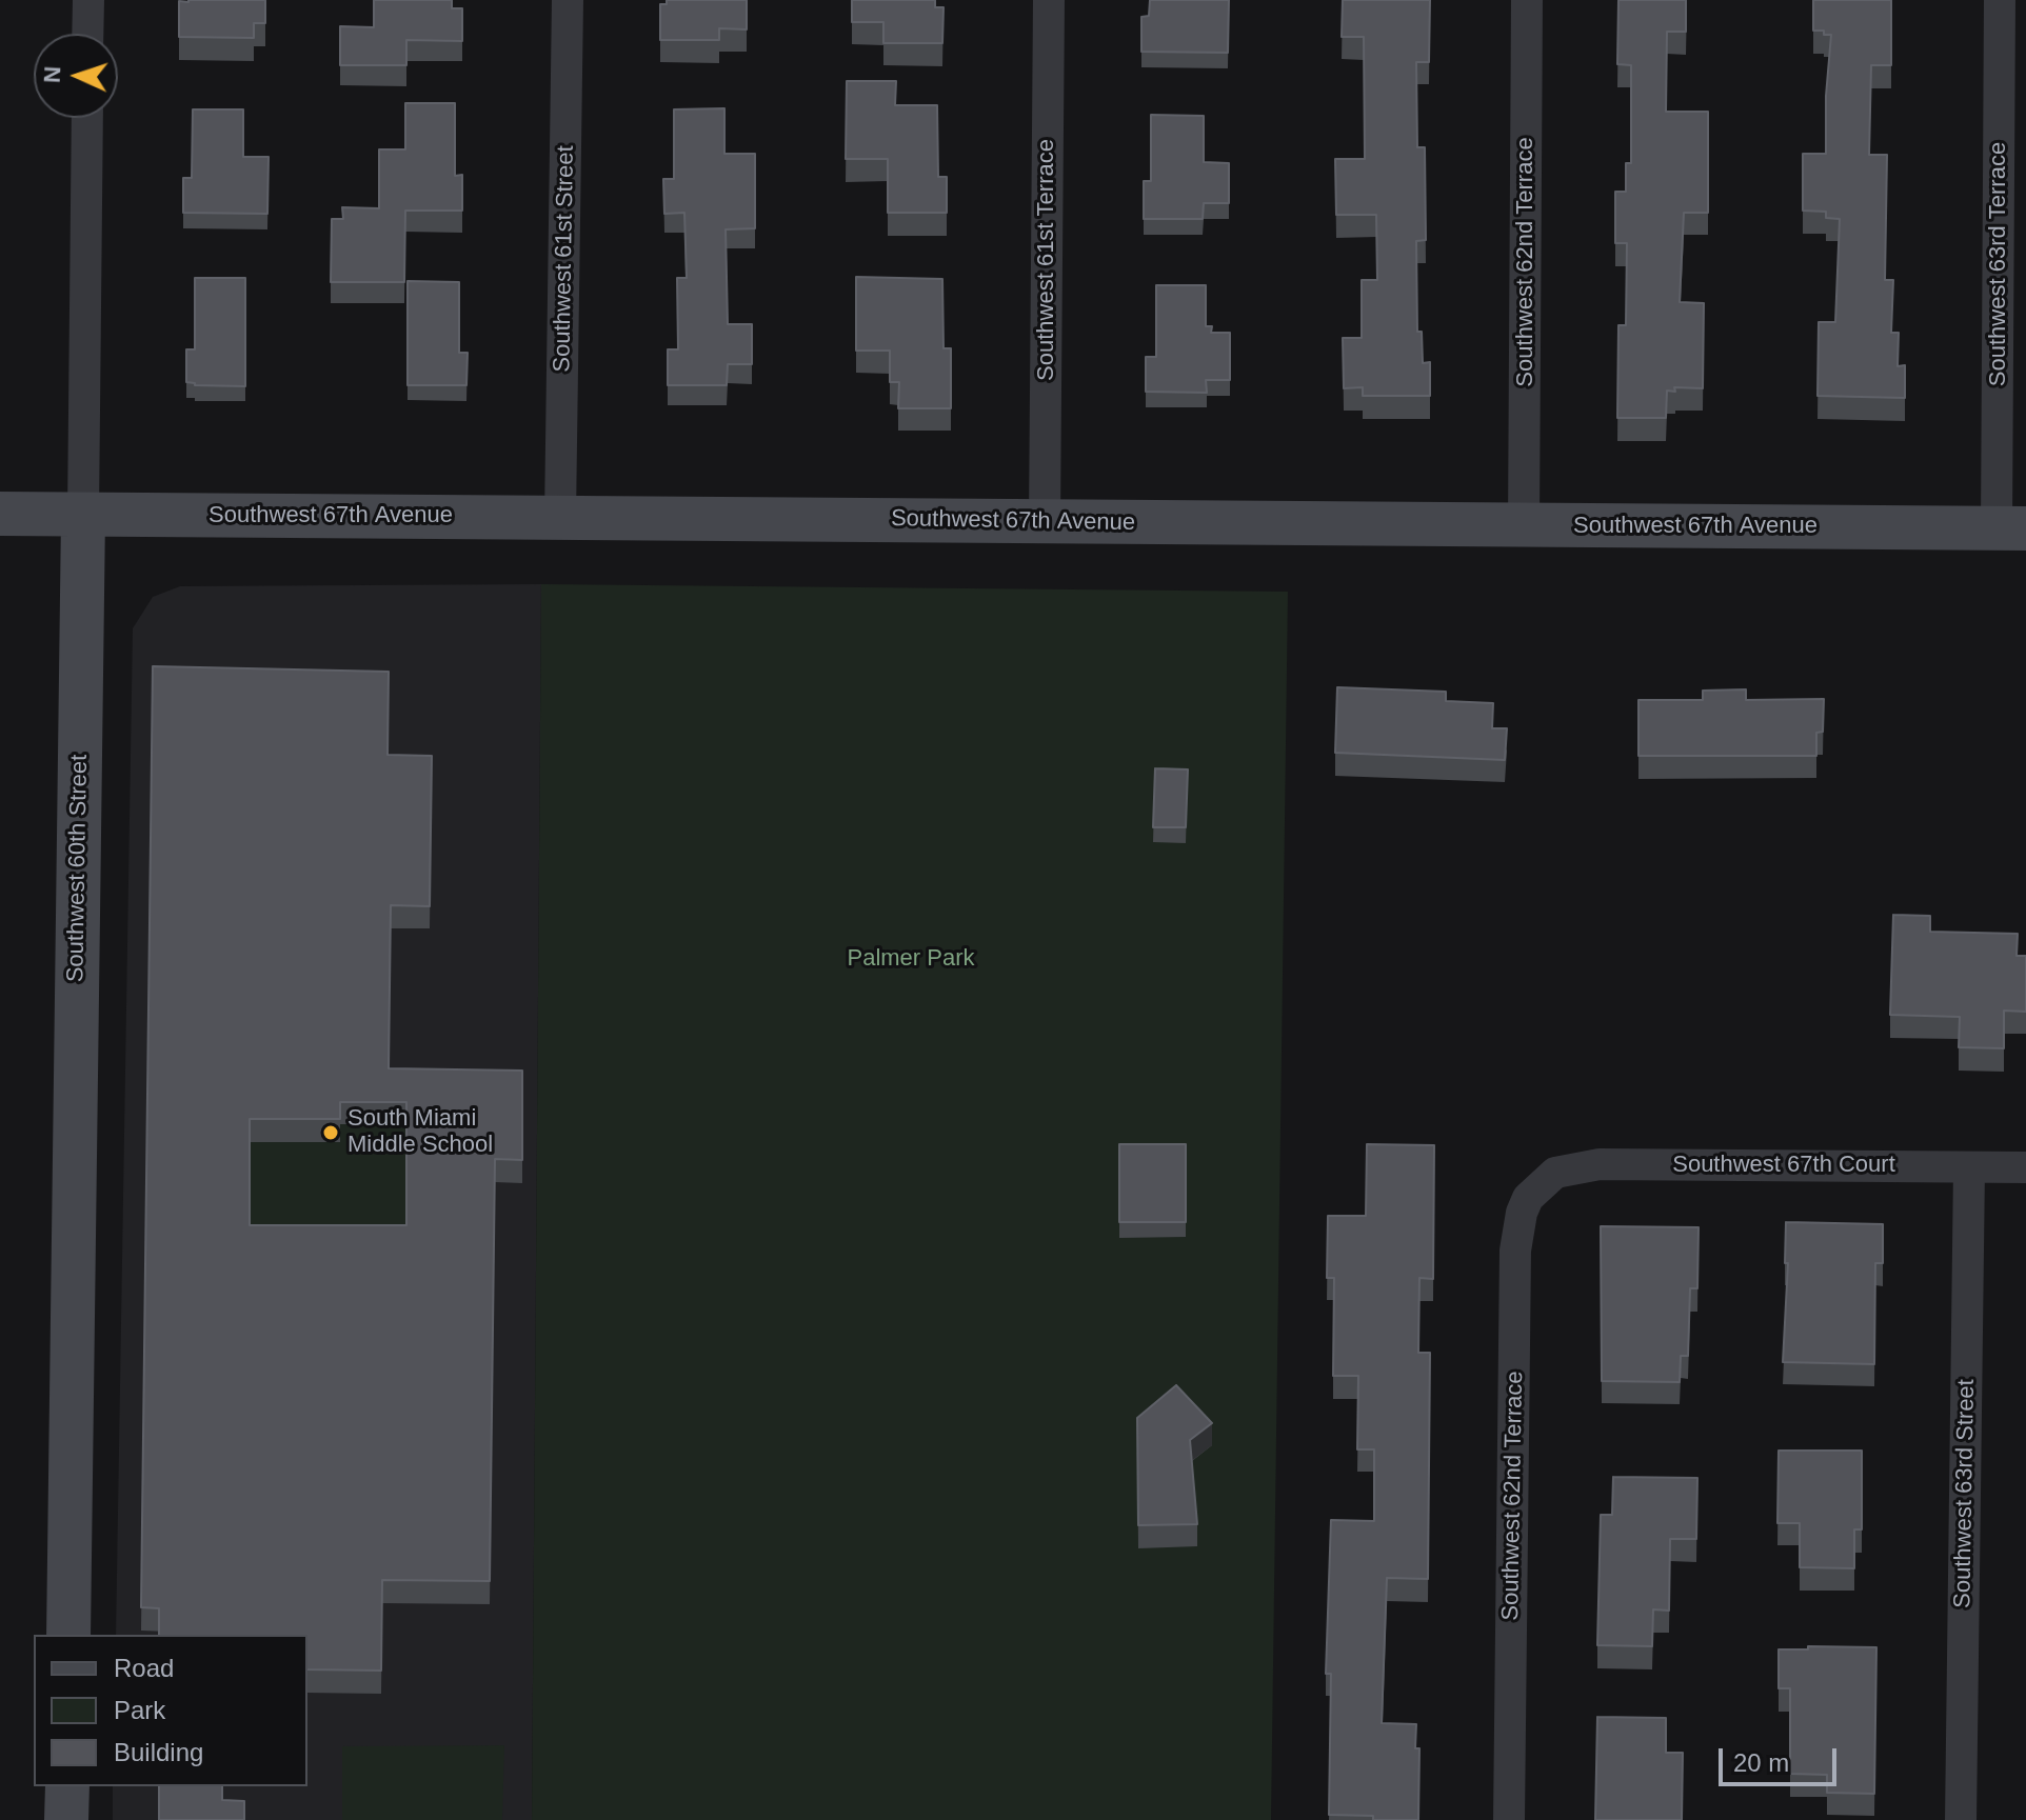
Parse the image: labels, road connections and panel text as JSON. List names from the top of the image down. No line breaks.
{"streets":{"main road":["Southwest 67th Avenue","Southwest 60th Street"],"street":["Southwest 61st Street","Southwest 61st Terrace","Southwest 62nd Terrace","Southwest 63rd Terrace","Southwest 67th Court","Southwest 63rd Street"]},"crossings":[["Southwest 61st Street","Southwest 67th Avenue"],["Southwest 61st Terrace","Southwest 67th Avenue"],["Southwest 62nd Terrace","Southwest 67th Avenue"],["Southwest 62nd Terrace","Southwest 67th Court"],["Southwest 63rd Terrace","Southwest 67th Avenue"],["Southwest 67th Avenue","Southwest 60th Street"],["Southwest 67th Court","Southwest 63rd Street"]],"parks":["Palmer Park"],"places":["South Miami Middle School"],"legend":["Road","Park","Building"],"scale_bar":"20 m","north":"left"}
